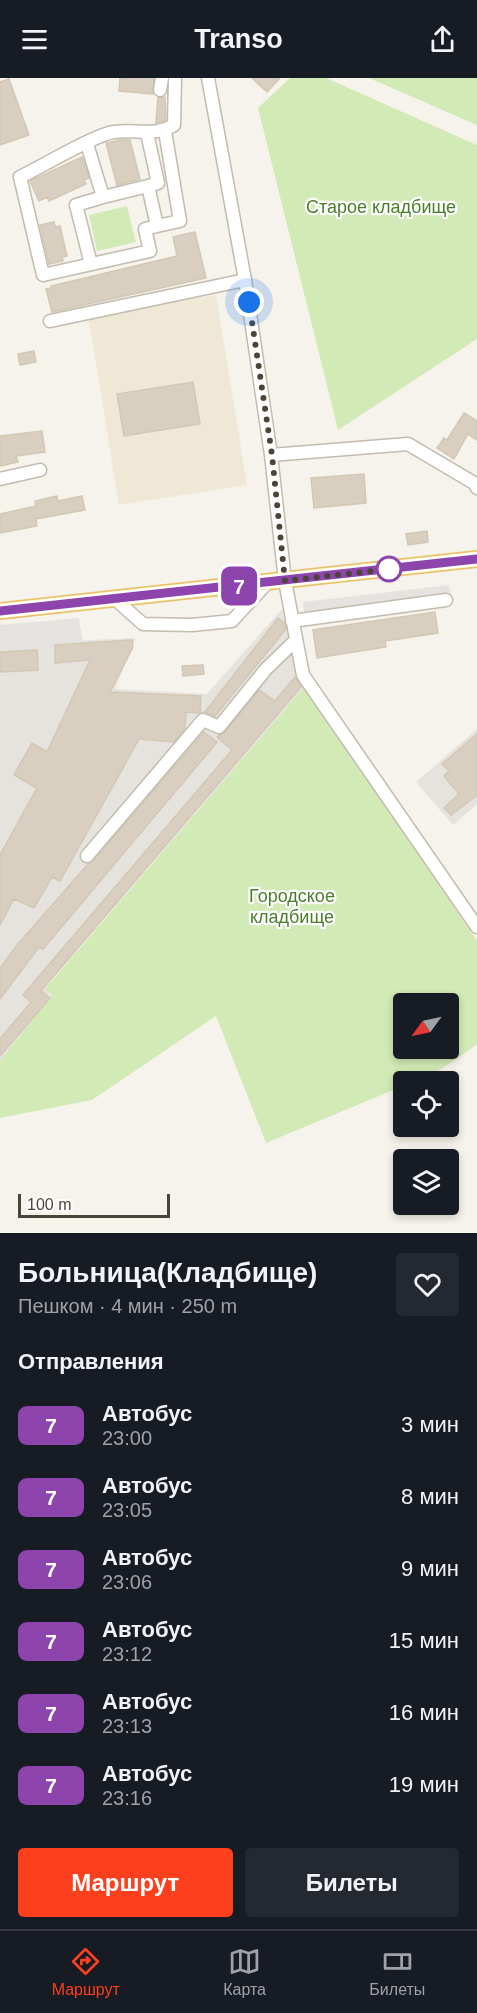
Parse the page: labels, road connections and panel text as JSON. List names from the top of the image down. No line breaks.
{"parks":["Старое кладбище","Городское кладбище"],"lines":["bus line 7"],"scale_bar":"100 m","north":"bottom left","page":{"header":"Transo","on_map":"7","scale":"100 m","heading":[["Больница(Кладбище)","Пешком · 4 мин · 250 m"],"Отправления"],"list":[{"mark":"7","name":"Автобус","note":"23:00","value":"3 мин"},{"mark":"7","name":"Автобус","note":"23:05","value":"8 мин"},{"mark":"7","name":"Автобус","note":"23:06","value":"9 мин"},{"mark":"7","name":"Автобус","note":"23:12","value":"15 мин"},{"mark":"7","name":"Автобус","note":"23:13","value":"16 мин"},{"mark":"7","name":"Автобус","note":"23:16","value":"19 мин"}],"buttons":["Маршрут","Билеты"],"tabs":["Маршрут","Карта","Билеты"]}}
